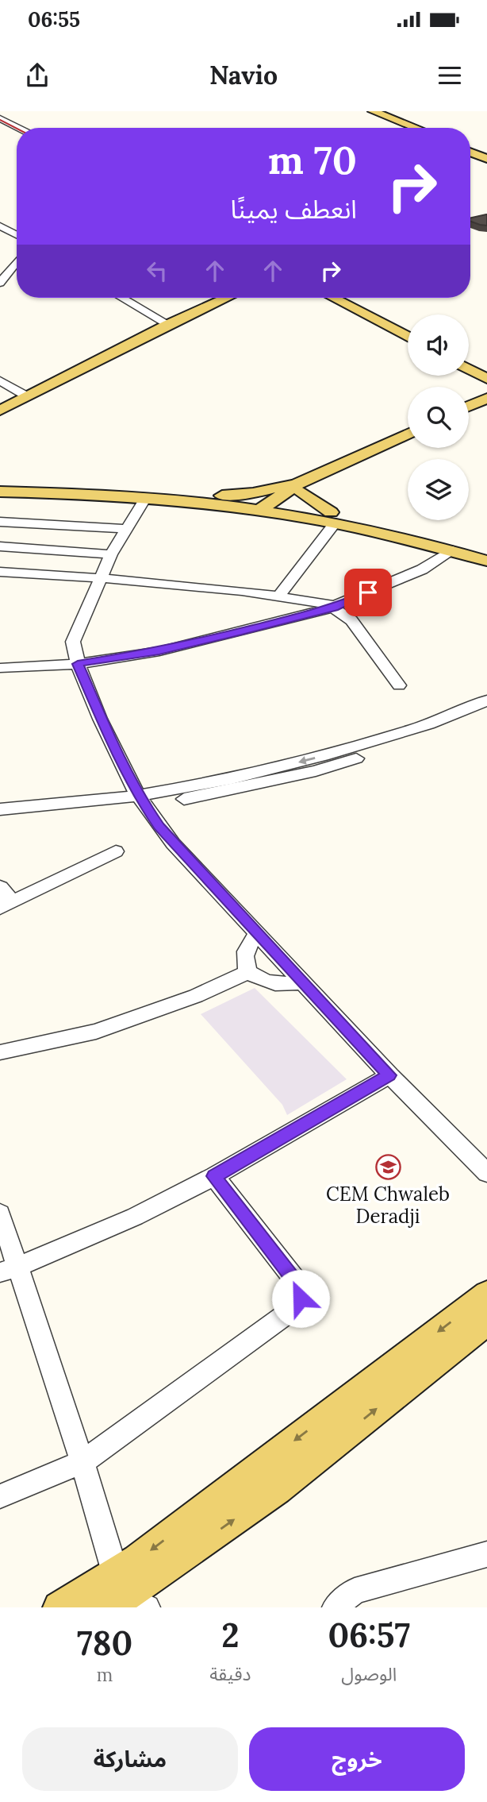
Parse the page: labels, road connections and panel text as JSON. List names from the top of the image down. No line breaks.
{"places":{"school or university":["CEM Chwaleb Deradji"]},"page":{"status":"06:55","header":"Navio","turn":["70 m","انعطف يمينًا"],"eta":["06:57","الوصول","2","دقيقة","780","m"],"buttons":["خروج","مشاركة"]}}
